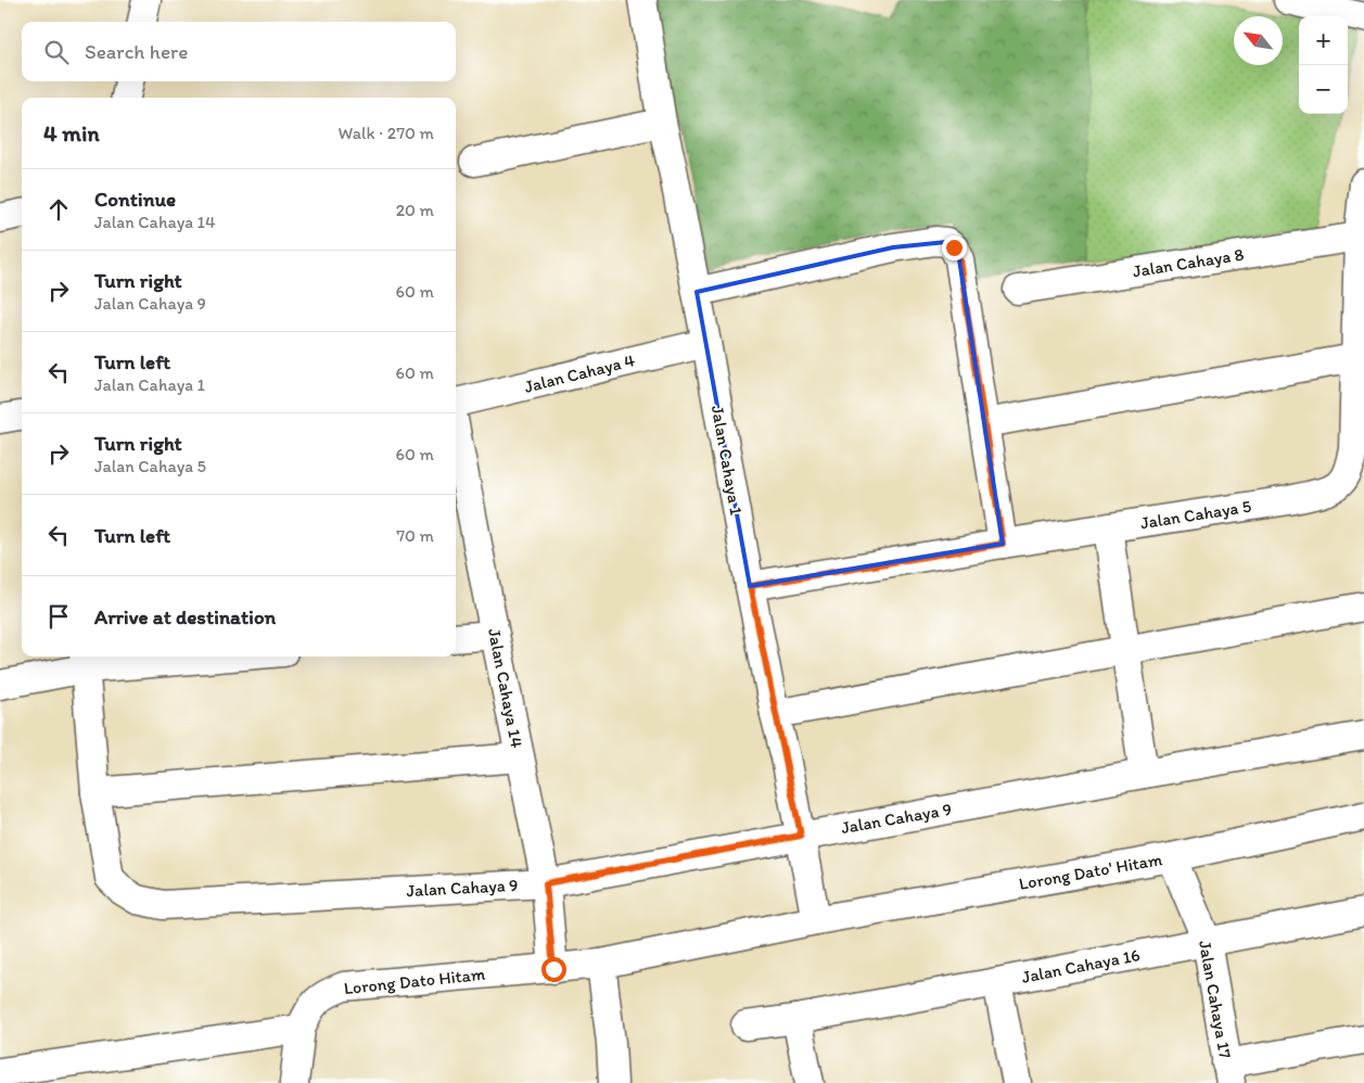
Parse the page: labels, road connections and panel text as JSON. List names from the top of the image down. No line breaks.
{"streets":{"street":["Jalan Cahaya 8","Jalan Cahaya 4","Jalan Cahaya 1","Jalan Cahaya 5","Jalan Cahaya 14","Jalan Cahaya 9","Lorong Dato' Hitam","Jalan Cahaya 16","Lorong Dato Hitam","Jalan Cahaya 17"]},"crossings":[["Jalan Cahaya 8","Jalan Cahaya 5"],["Jalan Cahaya 4","Jalan Cahaya 1"],["Jalan Cahaya 1","Jalan Cahaya 5"],["Jalan Cahaya 1","Jalan Cahaya 9"],["Jalan Cahaya 1","Lorong Dato' Hitam"],["Jalan Cahaya 1","Lorong Dato Hitam"],["Jalan Cahaya 14","Jalan Cahaya 9"],["Jalan Cahaya 14","Lorong Dato Hitam"],["Lorong Dato' Hitam","Lorong Dato Hitam"],["Lorong Dato' Hitam","Jalan Cahaya 17"],["Jalan Cahaya 16","Jalan Cahaya 17"]],"north":"top left","page":{"map_buttons":["+","−"],"search":"Search here","heading":["4 min","Walk · 270 m"],"list":[["Continue","Jalan Cahaya 14","20 m"],["Turn right","Jalan Cahaya 9","60 m"],["Turn left","Jalan Cahaya 1","60 m"],["Turn right","Jalan Cahaya 5","60 m"],["Turn left","70 m"],"Arrive at destination"]}}
